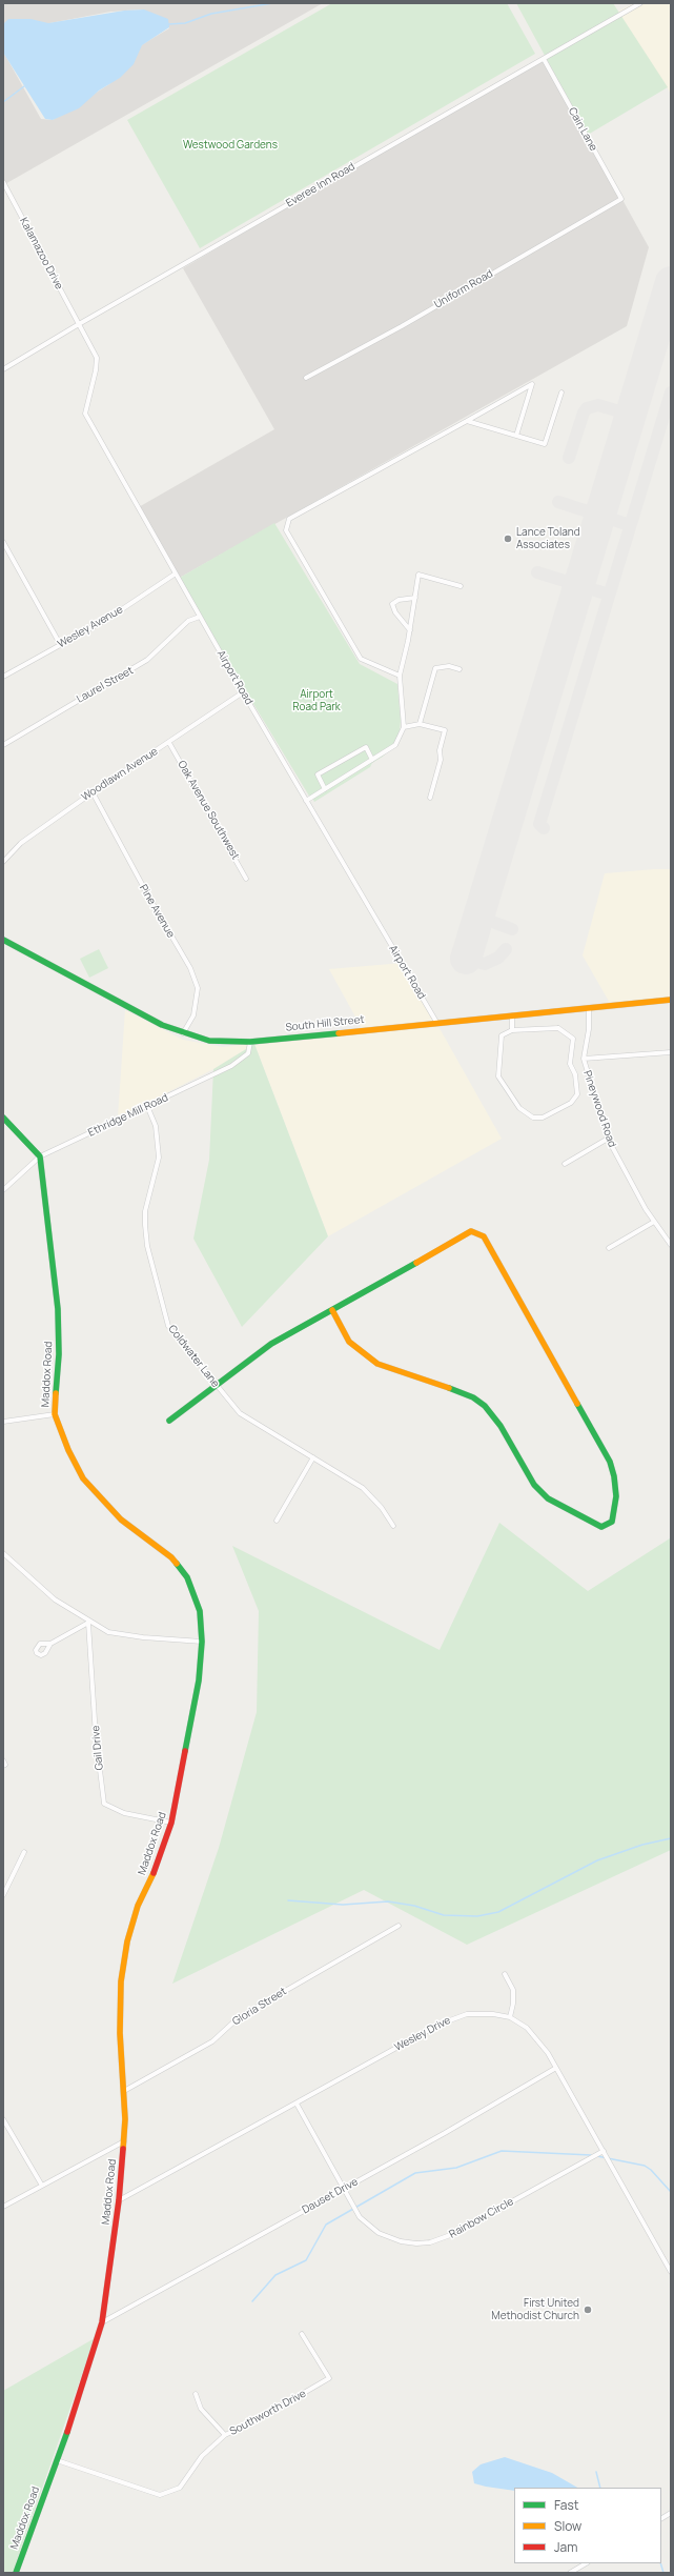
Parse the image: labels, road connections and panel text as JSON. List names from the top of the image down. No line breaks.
{"streets":{"street":["Cain Lane","Everee Inn Road","Kalamazoo Drive","Uniform Road","Wesley Avenue","Airport Road","Laurel Street","Woodlawn Avenue","Oak Avenue Southwest","Pine Avenue","South Hill Street","Pineywood Road","Ethridge Mill Road","Coldwater Lane","Maddox Road","Gail Drive","Gloria Street","Wesley Drive","Dauset Drive","Rainbow Circle","Southworth Drive"]},"crossings":[["Cain Lane","Everee Inn Road"],["Cain Lane","Uniform Road"],["Everee Inn Road","Kalamazoo Drive"],["Everee Inn Road","Airport Road"],["Kalamazoo Drive","Airport Road"],["Wesley Avenue","Airport Road"],["Airport Road","Laurel Street"],["Airport Road","Woodlawn Avenue"],["Airport Road","South Hill Street"],["Woodlawn Avenue","Oak Avenue Southwest"],["Woodlawn Avenue","Pine Avenue"],["Pine Avenue","South Hill Street"],["South Hill Street","Pineywood Road"],["South Hill Street","Ethridge Mill Road"],["Ethridge Mill Road","Coldwater Lane"],["Ethridge Mill Road","Maddox Road"],["Maddox Road","Gail Drive"],["Maddox Road","Gloria Street"],["Maddox Road","Wesley Drive"],["Maddox Road","Dauset Drive"],["Maddox Road","Southworth Drive"],["Wesley Drive","Dauset Drive"],["Wesley Drive","Rainbow Circle"],["Dauset Drive","Rainbow Circle"]],"parks":["Westwood Gardens","Airport Road Park"],"places":["Lance Toland Associates","First United Methodist Church"],"legend":["Fast","Slow","Jam"]}
